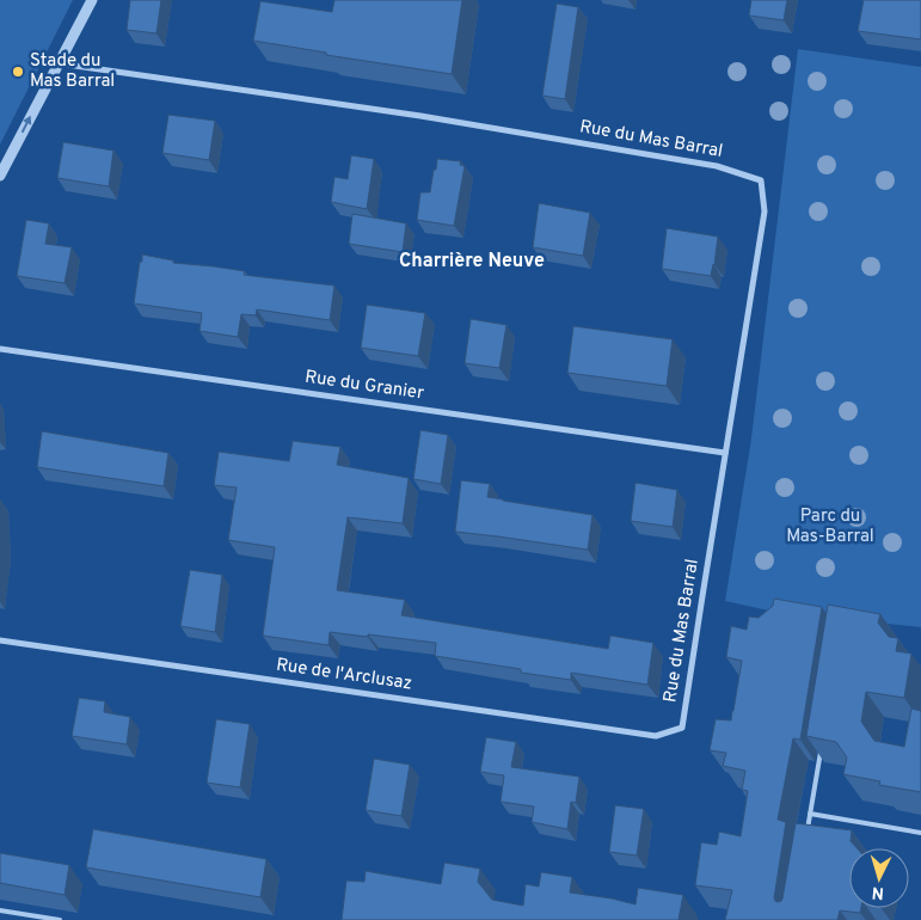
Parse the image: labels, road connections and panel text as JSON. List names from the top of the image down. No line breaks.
{"streets":{"street":["Rue du Mas Barral","Rue du Granier","Rue de l'Arclusaz"]},"crossings":[["Rue du Mas Barral","Rue du Granier"],["Rue du Mas Barral","Rue de l'Arclusaz"]],"districts":["Charrière Neuve"],"parks":["Parc du Mas-Barral"],"places":["Stade du Mas Barral"],"north":"bottom"}
